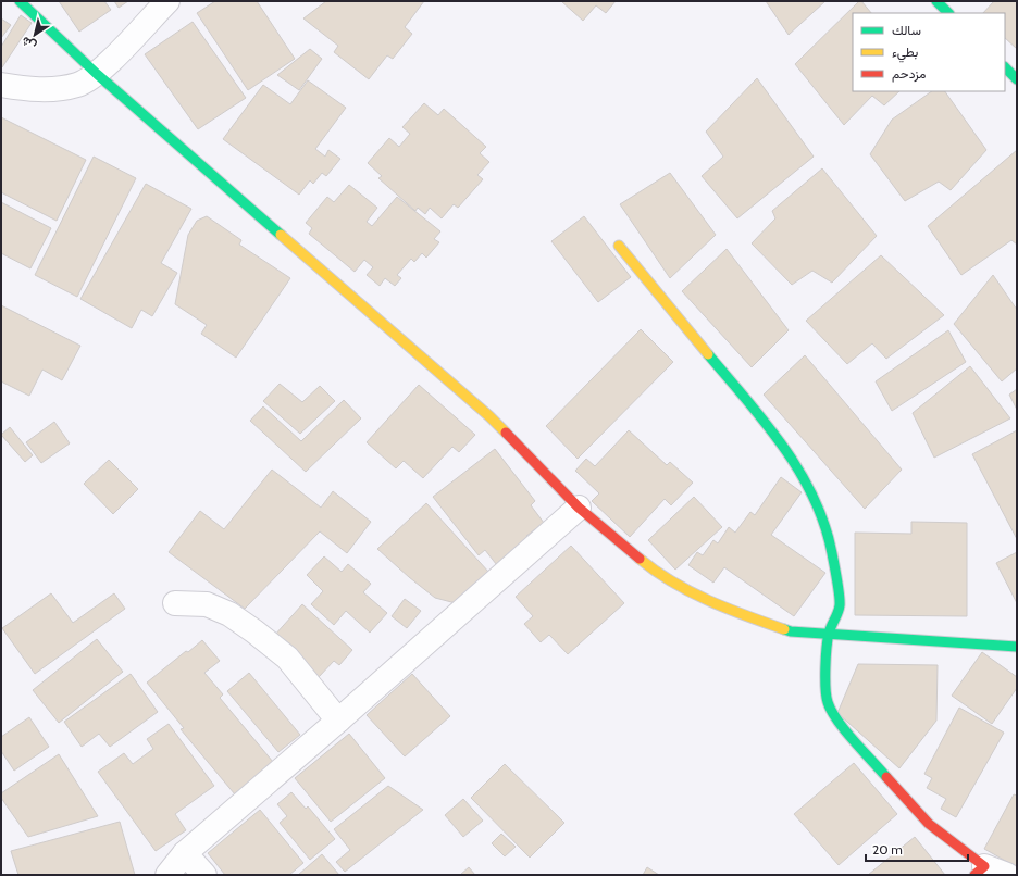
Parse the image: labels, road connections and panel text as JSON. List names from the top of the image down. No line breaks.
{"legend":["سالك","بطيء","مزدحم"],"scale_bar":"20 m","north":"bottom left"}
